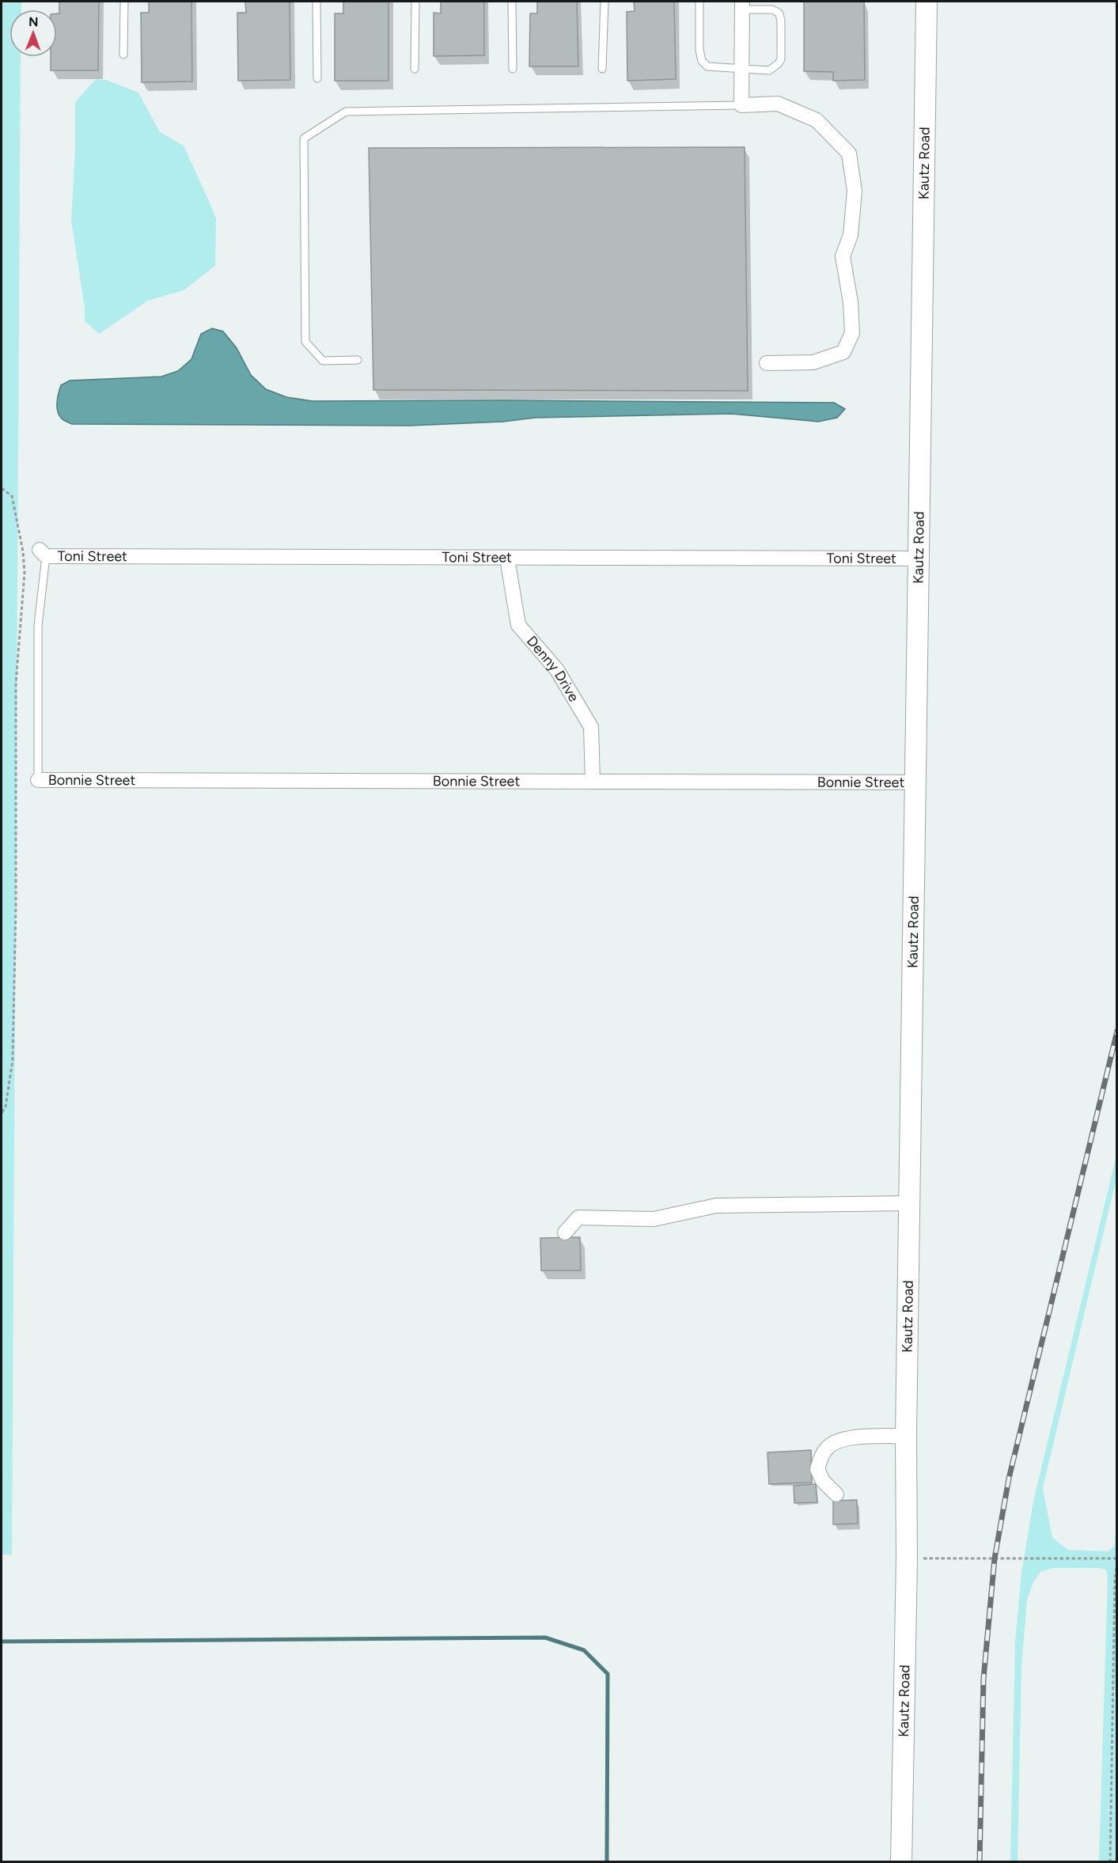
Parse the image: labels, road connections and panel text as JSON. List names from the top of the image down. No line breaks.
{"streets":{"street":["Kautz Road","Toni Street","Denny Drive","Bonnie Street"]},"crossings":[["Kautz Road","Toni Street"],["Kautz Road","Bonnie Street"],["Toni Street","Denny Drive"],["Denny Drive","Bonnie Street"]],"north":"top"}
